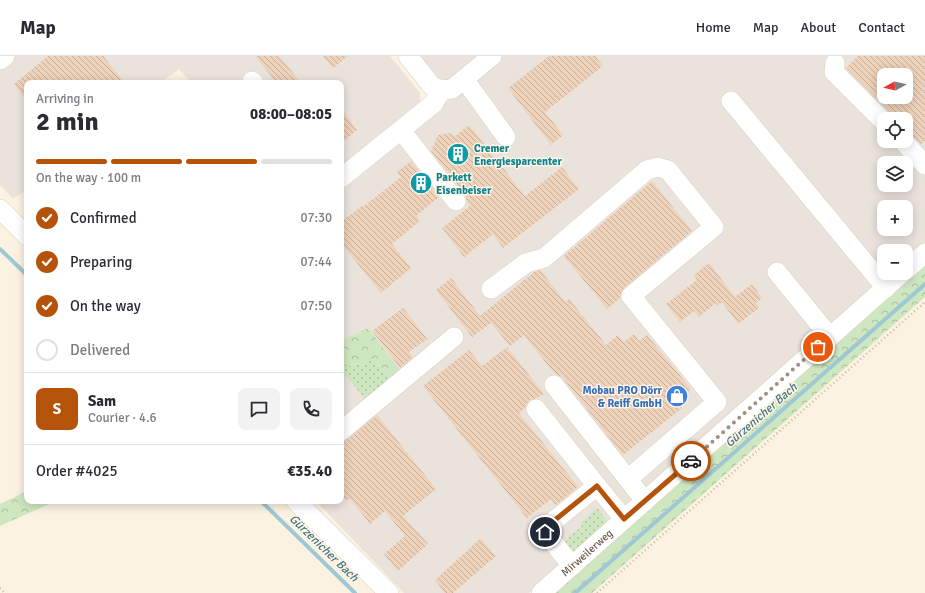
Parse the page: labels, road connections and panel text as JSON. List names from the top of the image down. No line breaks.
{"streets":{"street":["Mirweilerweg"]},"water":["Gürzenicher Bach"],"places":{"building":["Cremer Energiesparcenter","Parkett Eisenbeiser"],"shop":["Mobau PRO Dörr & Reiff GmbH"]},"north":"left","page":{"header":"Map","nav":["Home","Map","About","Contact"],"map_buttons":["+","−"],"heading":["2 min","Arriving in","08:00–08:05"],"panel":["Sam","Courier · 4.6","Order #4025","€35.40"],"bar":"On the way · 100 m","list":[["Confirmed","07:30"],["Preparing","07:44"],["On the way","07:50"],"Delivered"],"round":"S"}}
